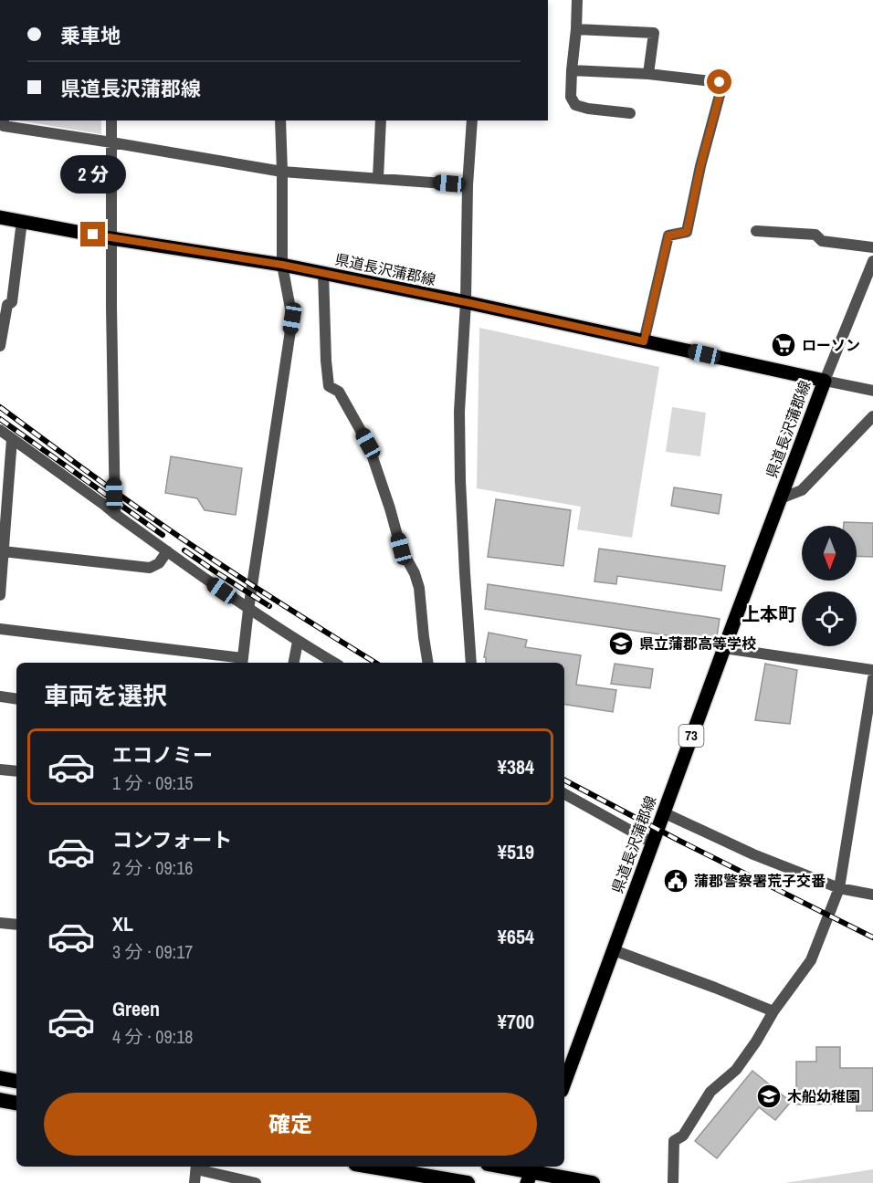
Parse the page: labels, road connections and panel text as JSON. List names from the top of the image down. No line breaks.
{"streets":{"main road":["県道長沢蒲郡線","73"]},"districts":["上本町"],"places":{"supermarket":["ローソン"],"school or university":["県立蒲郡高等学校","木船幼稚園"],"public building":["蒲郡警察署荒子交番"]},"north":"bottom","page":{"banner":["乗車地","県道長沢蒲郡線"],"bubble":"2 分","heading":"車両を選択","list":[{"name":"エコノミー","note":"1 分 · 09:15","value":"¥384"},{"name":"コンフォート","note":"2 分 · 09:16","value":"¥519"},{"name":"XL","note":"3 分 · 09:17","value":"¥654"},{"name":"Green","note":"4 分 · 09:18","value":"¥700"}],"buttons":"確定"}}
